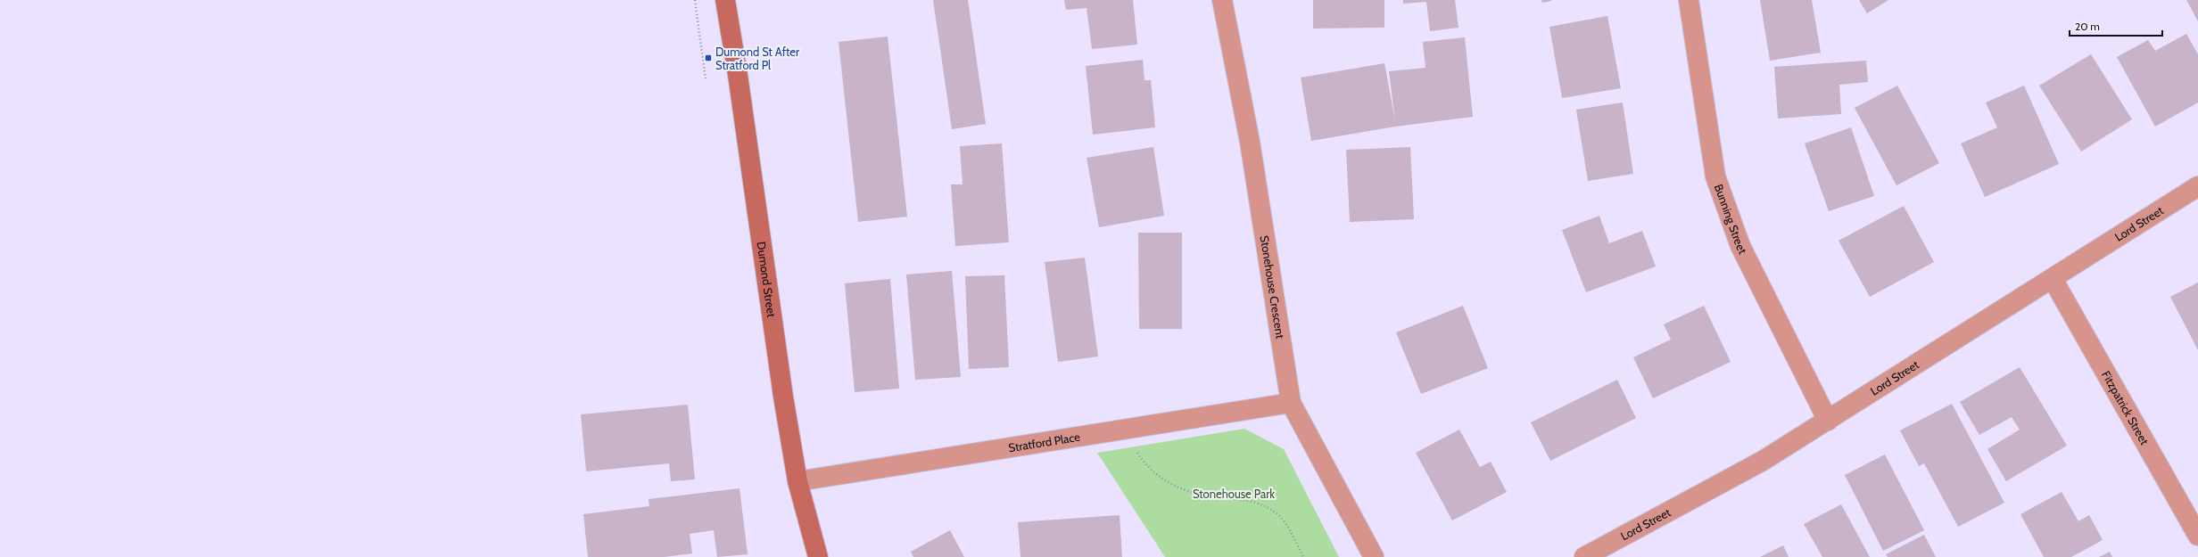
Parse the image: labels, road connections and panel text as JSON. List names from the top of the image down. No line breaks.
{"streets":{"street":["Bunning Street","Lord Street","Dumond Street","Stonehouse Crescent","Fitzpatrick Street","Stratford Place"]},"crossings":[["Bunning Street","Lord Street"],["Lord Street","Fitzpatrick Street"],["Dumond Street","Stratford Place"],["Stonehouse Crescent","Stratford Place"]],"parks":["Stonehouse Park"],"places":{"transit":["Dumond St After Stratford Pl"]},"scale_bar":"20 m"}
